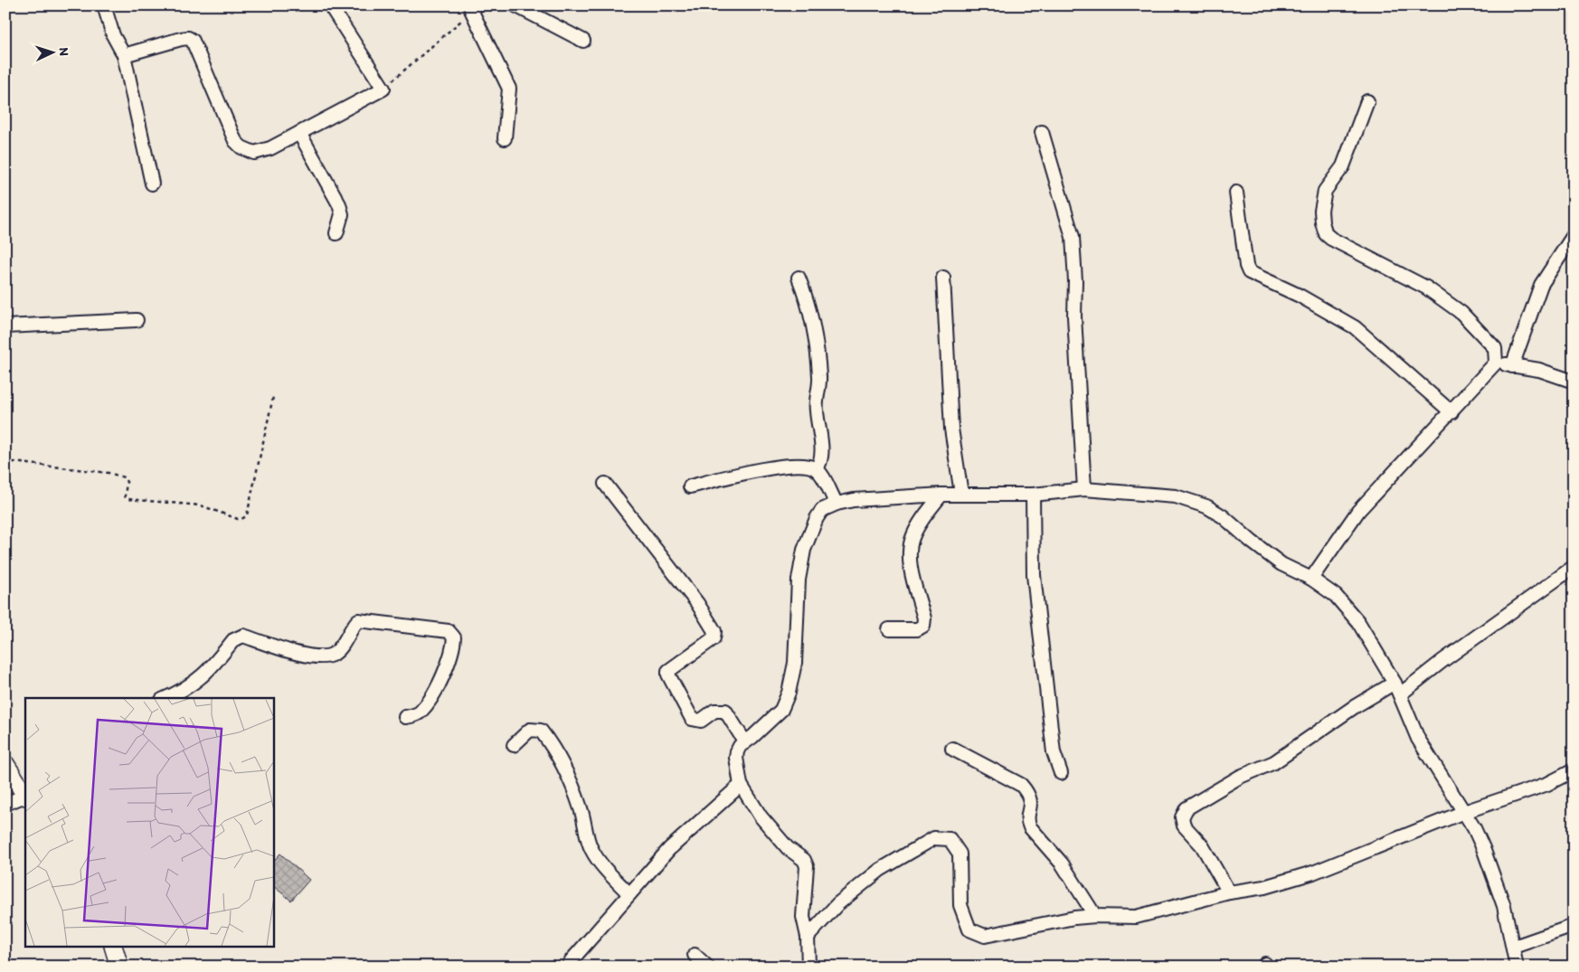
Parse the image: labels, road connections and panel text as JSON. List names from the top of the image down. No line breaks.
{"north":"right"}
